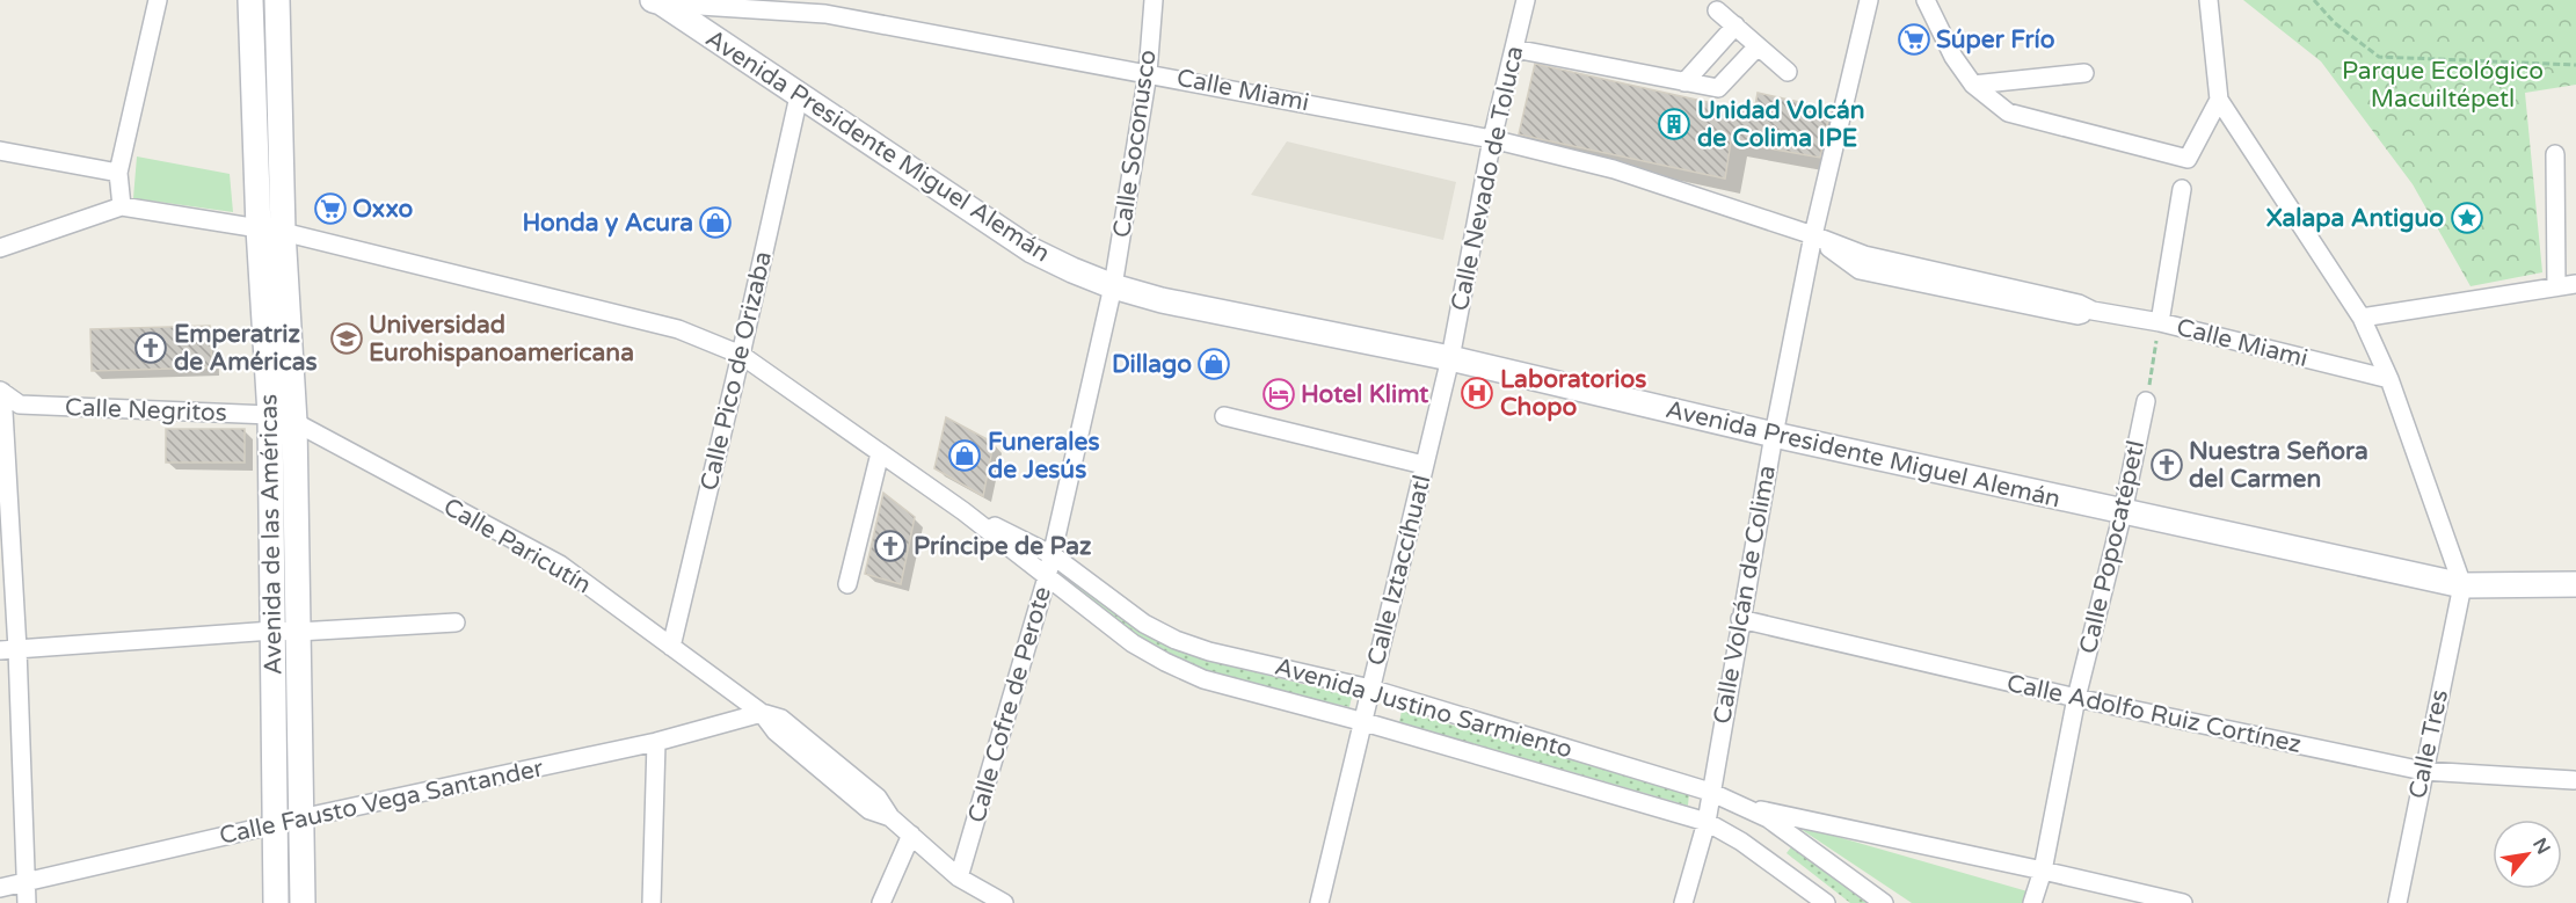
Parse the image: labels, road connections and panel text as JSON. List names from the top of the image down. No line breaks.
{"streets":{"main road":["Avenida Presidente Miguel Alemán","Avenida de las Américas","Avenida Justino Sarmiento"],"street":["Calle Miami","Calle Soconusco","Calle Nevado de Toluca","Calle Pico de Orizaba","Calle Negritos","Calle Paricutín","Calle Popocatépetl","Calle Iztaccíhuatl","Calle Volcán de Colima","Calle Cofre de Perote","Calle Adolfo Ruiz Cortínez","Calle Tres","Calle Fausto Vega Santander"]},"crossings":[["Calle Miami","Calle Soconusco"],["Calle Miami","Avenida Presidente Miguel Alemán"],["Calle Miami","Calle Nevado de Toluca"],["Calle Miami","Calle Volcán de Colima"],["Calle Soconusco","Avenida Presidente Miguel Alemán"],["Calle Soconusco","Calle Cofre de Perote"],["Avenida Presidente Miguel Alemán","Calle Nevado de Toluca"],["Avenida Presidente Miguel Alemán","Calle Pico de Orizaba"],["Avenida Presidente Miguel Alemán","Calle Popocatépetl"],["Avenida Presidente Miguel Alemán","Calle Iztaccíhuatl"],["Avenida Presidente Miguel Alemán","Calle Volcán de Colima"],["Avenida Presidente Miguel Alemán","Calle Cofre de Perote"],["Avenida Presidente Miguel Alemán","Calle Tres"],["Calle Nevado de Toluca","Calle Iztaccíhuatl"],["Calle Pico de Orizaba","Calle Paricutín"],["Calle Pico de Orizaba","Avenida Justino Sarmiento"],["Calle Negritos","Avenida de las Américas"],["Calle Negritos","Calle Paricutín"],["Avenida de las Américas","Calle Paricutín"],["Avenida de las Américas","Avenida Justino Sarmiento"],["Avenida de las Américas","Calle Fausto Vega Santander"],["Calle Paricutín","Calle Cofre de Perote"],["Calle Paricutín","Calle Fausto Vega Santander"],["Calle Popocatépetl","Calle Adolfo Ruiz Cortínez"],["Calle Iztaccíhuatl","Avenida Justino Sarmiento"],["Calle Volcán de Colima","Avenida Justino Sarmiento"],["Calle Volcán de Colima","Calle Adolfo Ruiz Cortínez"],["Calle Cofre de Perote","Avenida Justino Sarmiento"],["Calle Adolfo Ruiz Cortínez","Calle Tres"]],"parks":["Parque Ecológico Macuiltépetl"],"places":{"supermarket":["Súper Frío","Oxxo"],"building":["Unidad Volcán de Colima IPE"],"place":["Xalapa Antiguo"],"shop":["Honda y Acura","Dillago","Funerales de Jesús"],"school or university":["Universidad Eurohispanoamericana"],"church":["Emperatriz de Américas","Nuestra Señora del Carmen","Príncipe de Paz"],"hospital":["Laboratorios Chopo"],"hotel":["Hotel Klimt"]},"north":"top right"}
